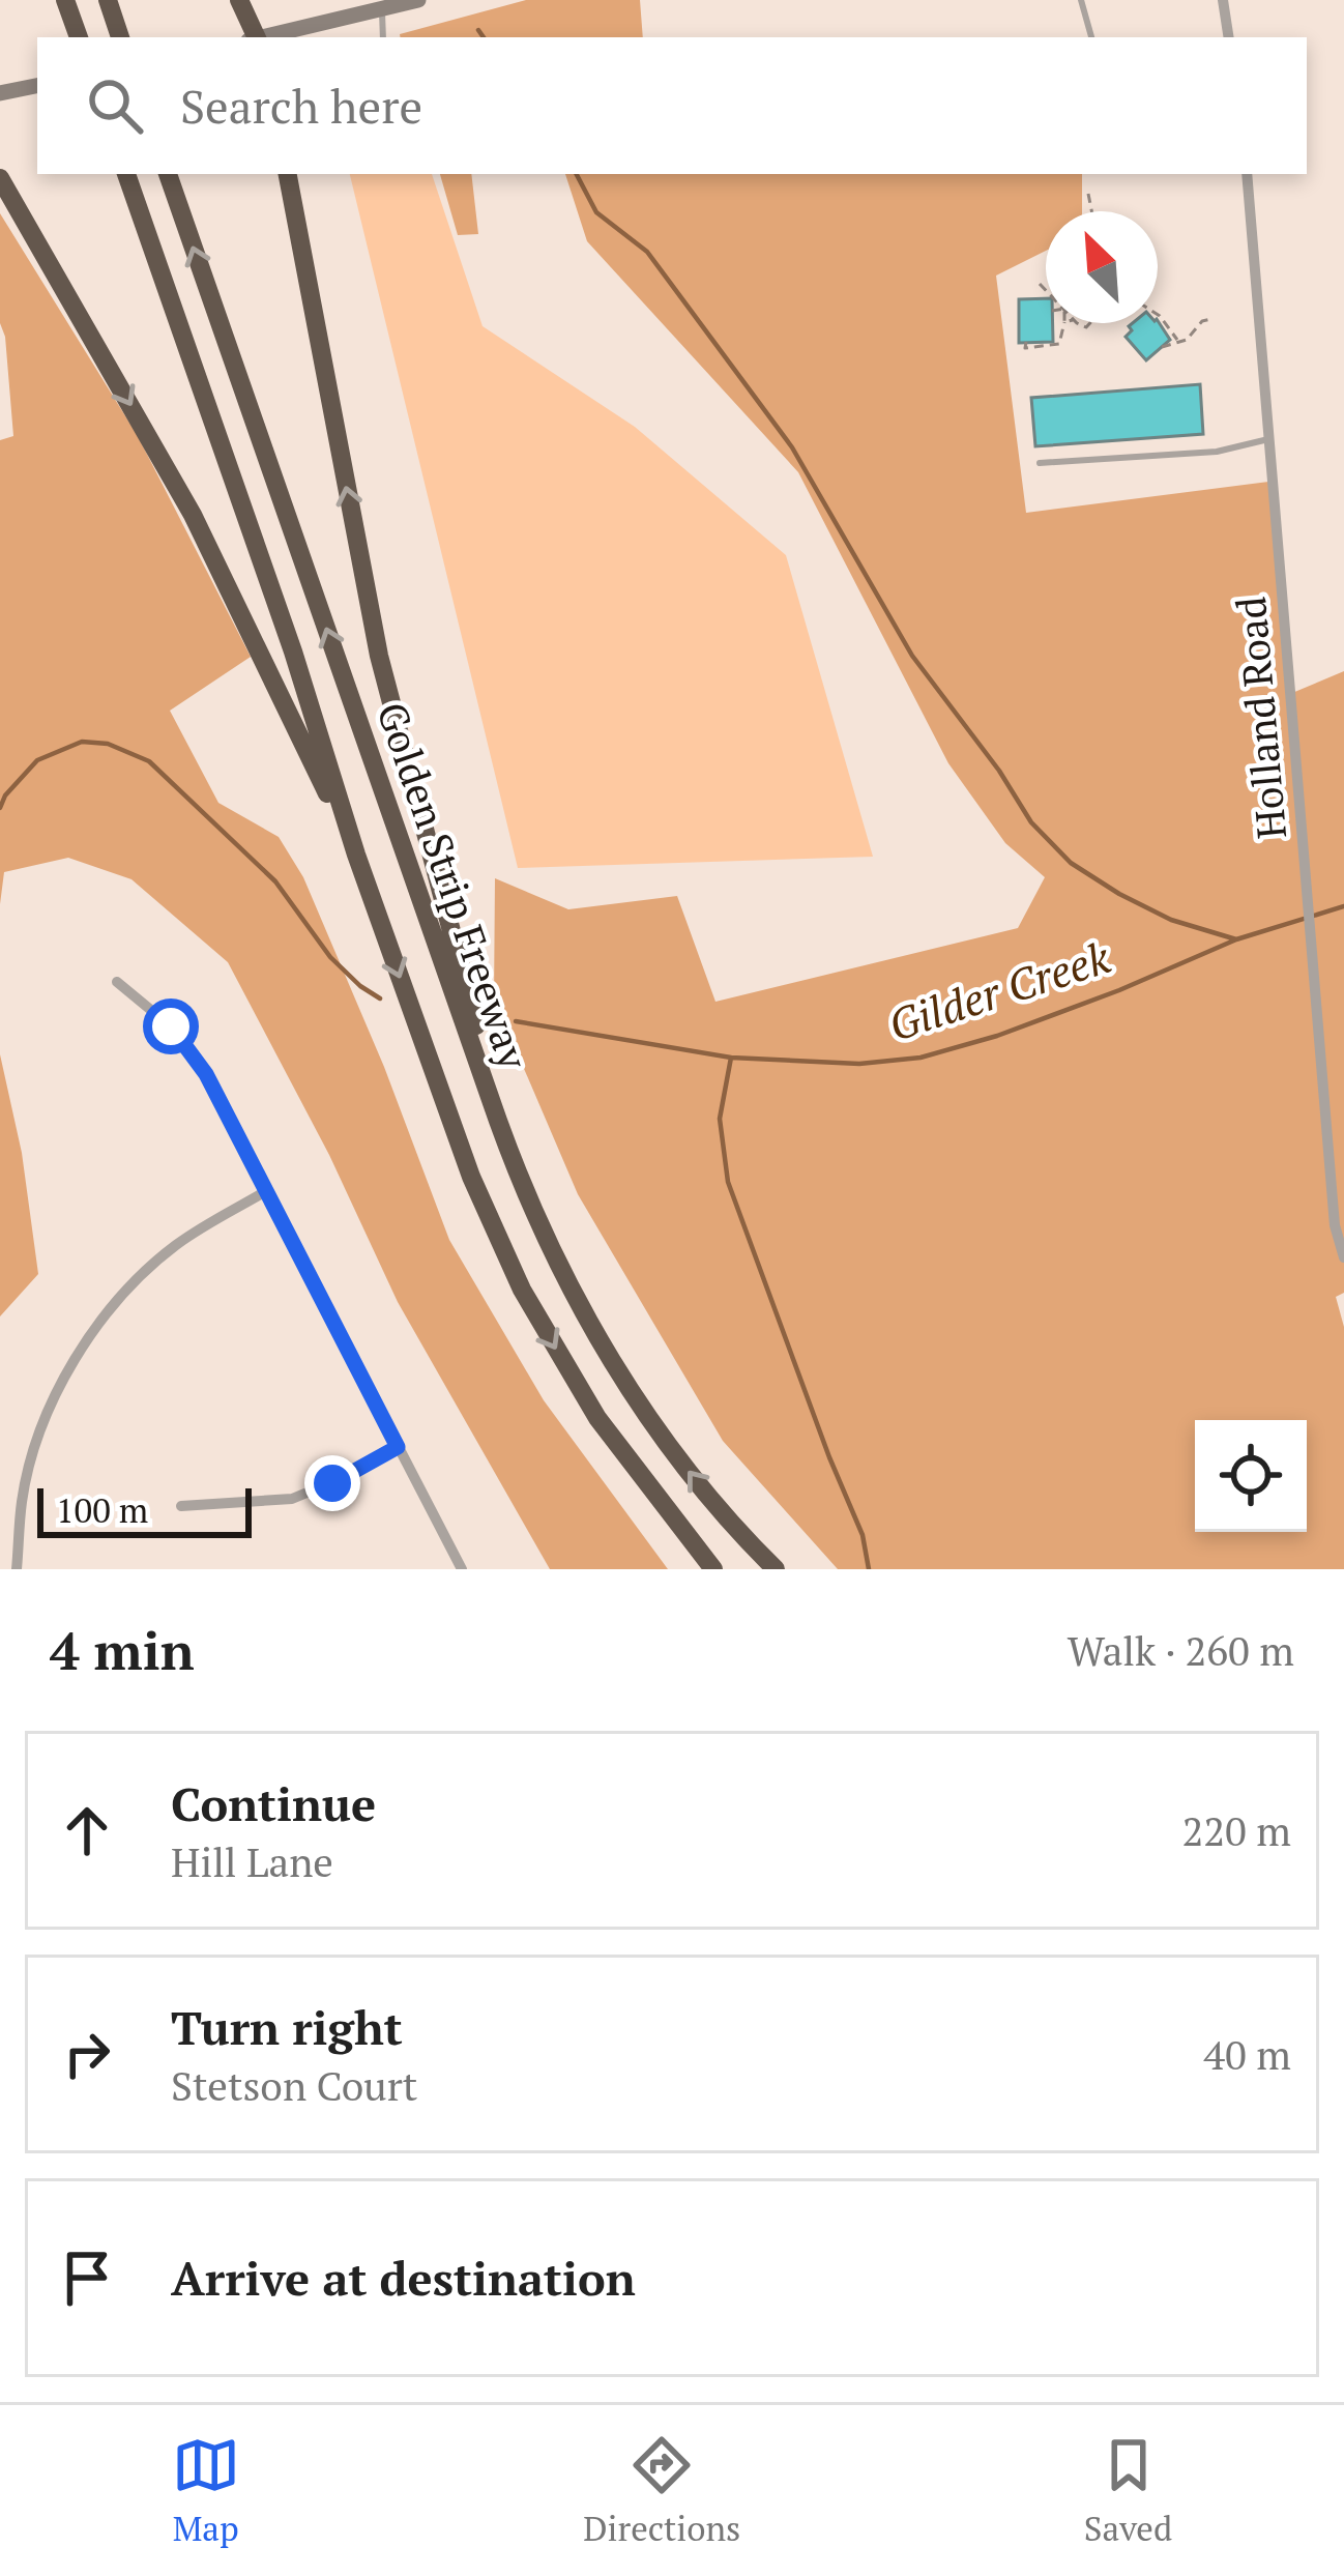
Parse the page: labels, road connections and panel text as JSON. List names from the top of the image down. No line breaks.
{"streets":{"highway":["Golden Strip Freeway"],"street":["Holland Road"]},"water":["Gilder Creek"],"scale_bar":"100 m","north":"top left","page":{"search":"Search here","scale":"100 m","heading":["4 min","Walk · 260 m"],"list":[["Continue","Hill Lane","220 m"],["Turn right","Stetson Court","40 m"],"Arrive at destination"],"nav":["Map","Directions","Saved"]}}
